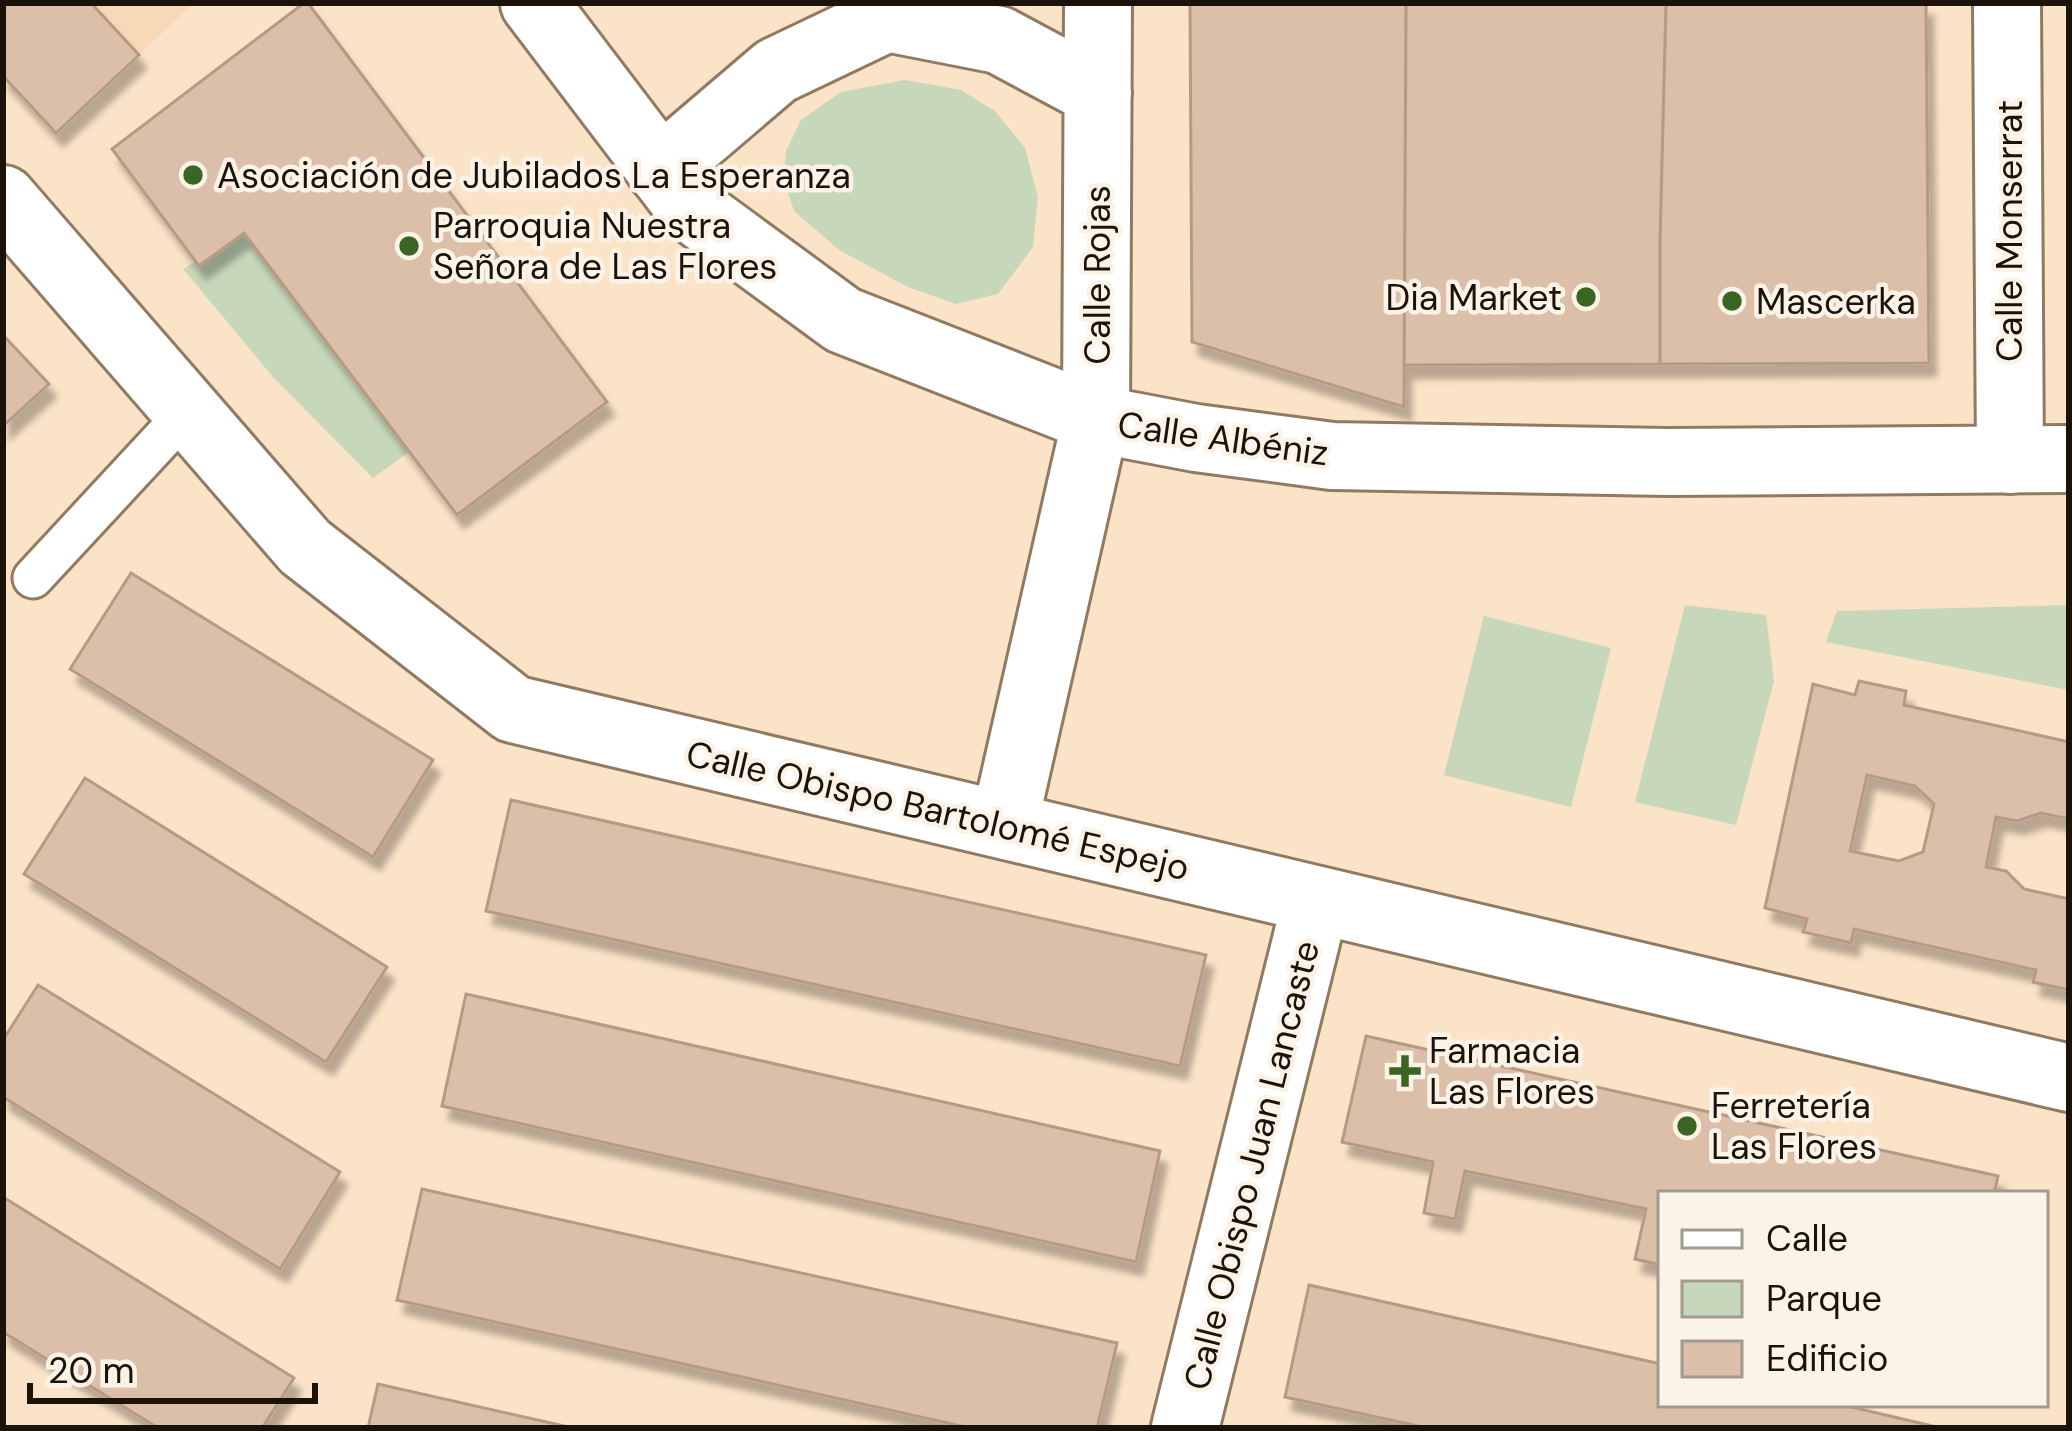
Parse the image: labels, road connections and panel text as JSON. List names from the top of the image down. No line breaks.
{"streets":{"street":["Calle Monserrat","Calle Rojas","Calle Albéniz","Calle Obispo Bartolomé Espejo","Calle Obispo Juan Lancaste"]},"crossings":[["Calle Monserrat","Calle Albéniz"],["Calle Rojas","Calle Albéniz"],["Calle Rojas","Calle Obispo Bartolomé Espejo"],["Calle Obispo Bartolomé Espejo","Calle Obispo Juan Lancaste"]],"places":{"other":["Asociación de Jubilados La Esperanza","Parroquia Nuestra Señora de Las Flores","Dia Market","Mascerka","Ferretería Las Flores"],"health":["Farmacia Las Flores"]},"legend":["Calle","Parque","Edificio"],"scale_bar":"20 m"}
